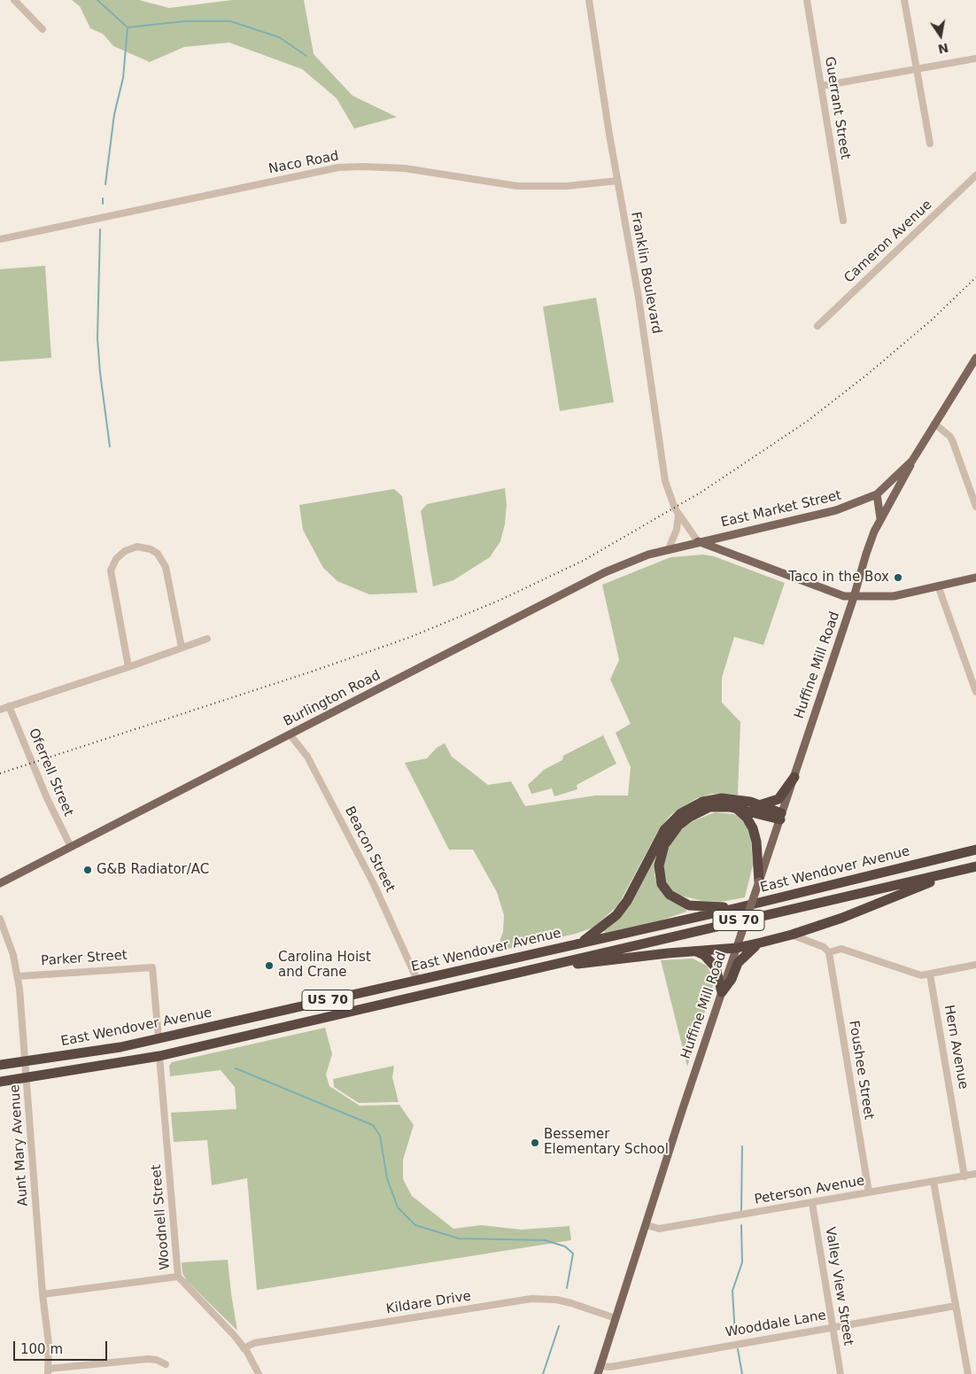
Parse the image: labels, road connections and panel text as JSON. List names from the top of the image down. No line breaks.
{"streets":{"highway":["East Wendover Avenue","US 70"],"main road":["East Market Street","Huffine Mill Road","Burlington Road"],"street":["Guerrant Street","Naco Road","Cameron Avenue","Franklin Boulevard","Oferrell Street","Beacon Street","Parker Street","Hern Avenue","Foushee Street","Aunt Mary Avenue","Peterson Avenue","Woodnell Street","Valley View Street","Kildare Drive","Wooddale Lane"]},"crossings":[["Naco Road","Franklin Boulevard"],["Franklin Boulevard","East Market Street"],["East Market Street","Huffine Mill Road"],["East Market Street","Burlington Road"],["Huffine Mill Road","Peterson Avenue"],["Huffine Mill Road","Kildare Drive"],["Huffine Mill Road","Wooddale Lane"],["Burlington Road","Oferrell Street"],["Burlington Road","Beacon Street"],["Beacon Street","East Wendover Avenue"],["East Wendover Avenue","Parker Street"],["East Wendover Avenue","Aunt Mary Avenue"],["East Wendover Avenue","Woodnell Street"],["Parker Street","Aunt Mary Avenue"],["Hern Avenue","Peterson Avenue"],["Foushee Street","Peterson Avenue"],["Peterson Avenue","Valley View Street"],["Woodnell Street","Kildare Drive"],["Valley View Street","Wooddale Lane"]],"places":["Taco in the Box","G&B Radiator/AC","Carolina Hoist and Crane","Bessemer Elementary School"],"scale_bar":"100 m","north":"bottom"}
